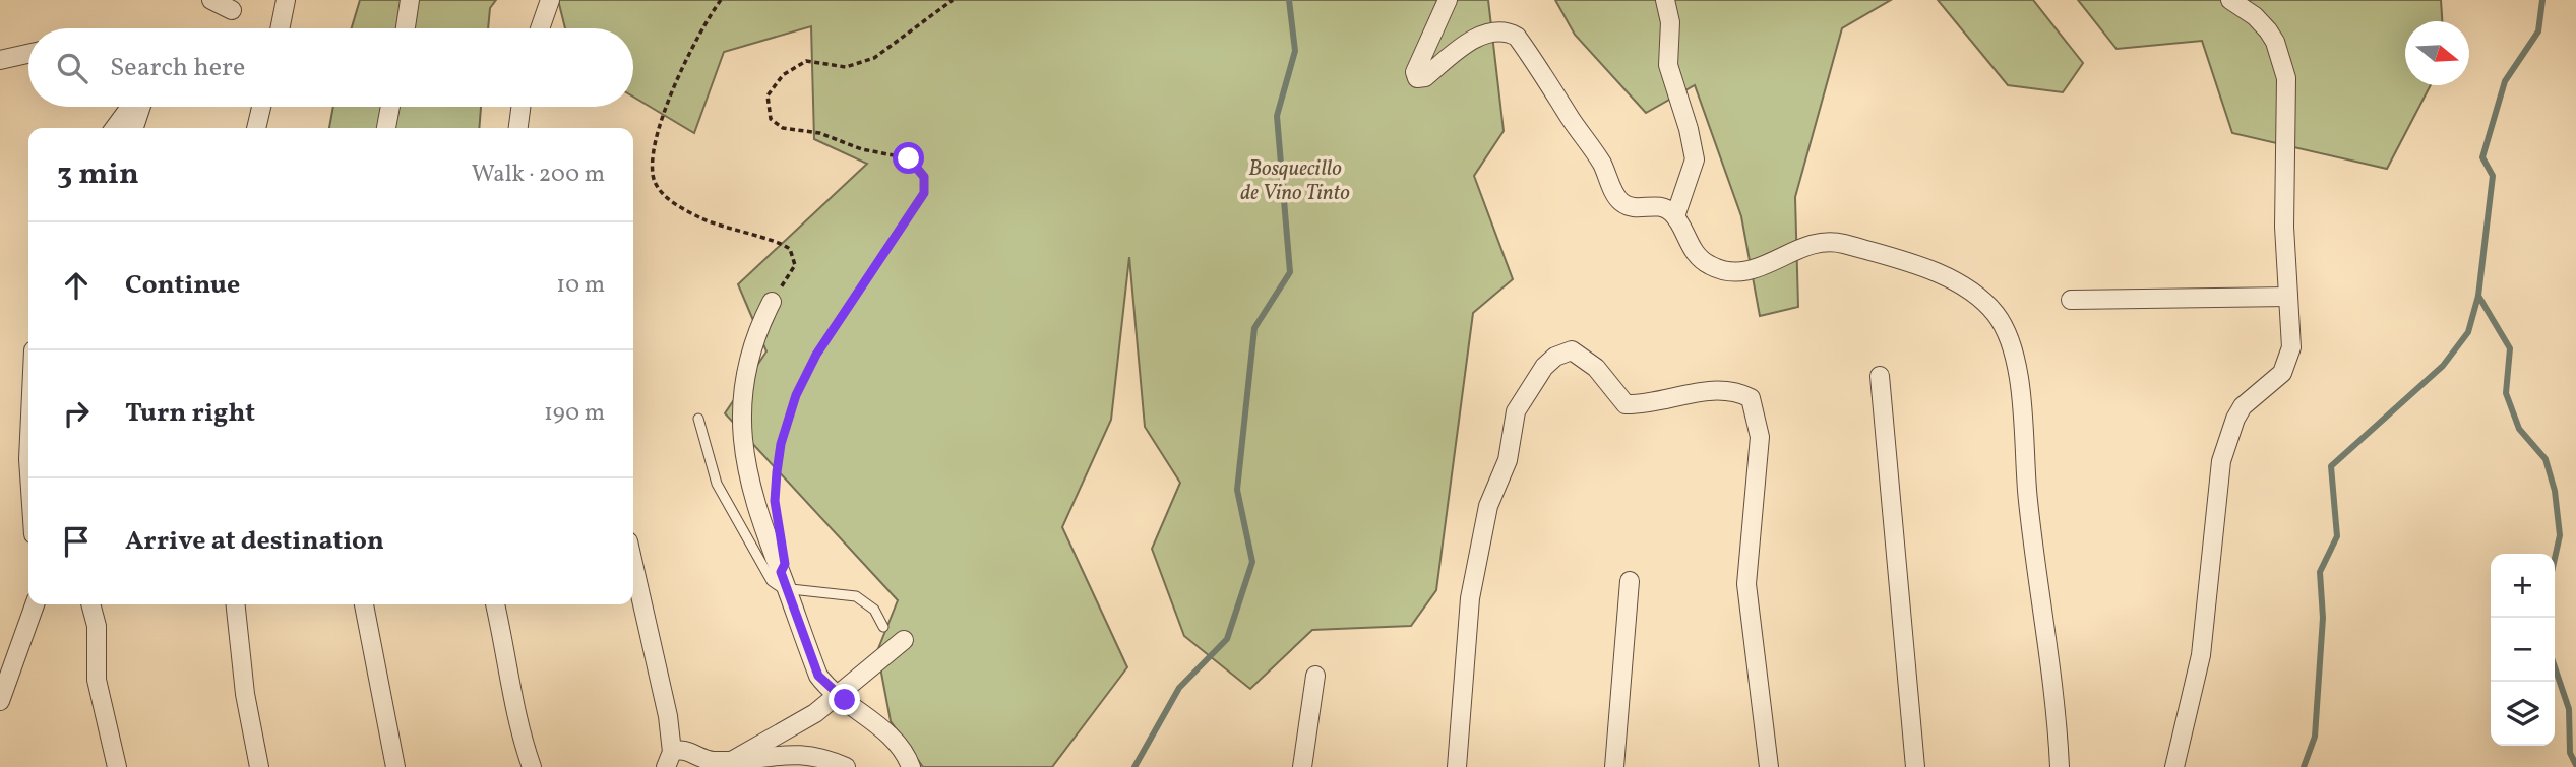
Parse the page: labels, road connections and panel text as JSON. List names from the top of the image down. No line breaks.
{"parks":["Bosquecillo de Vino Tinto"],"north":"right","page":{"search":"Search here","heading":["3 min","Walk · 200 m"],"list":[["Continue","10 m"],["Turn right","190 m"],"Arrive at destination"],"map_buttons":["+","−"]}}
